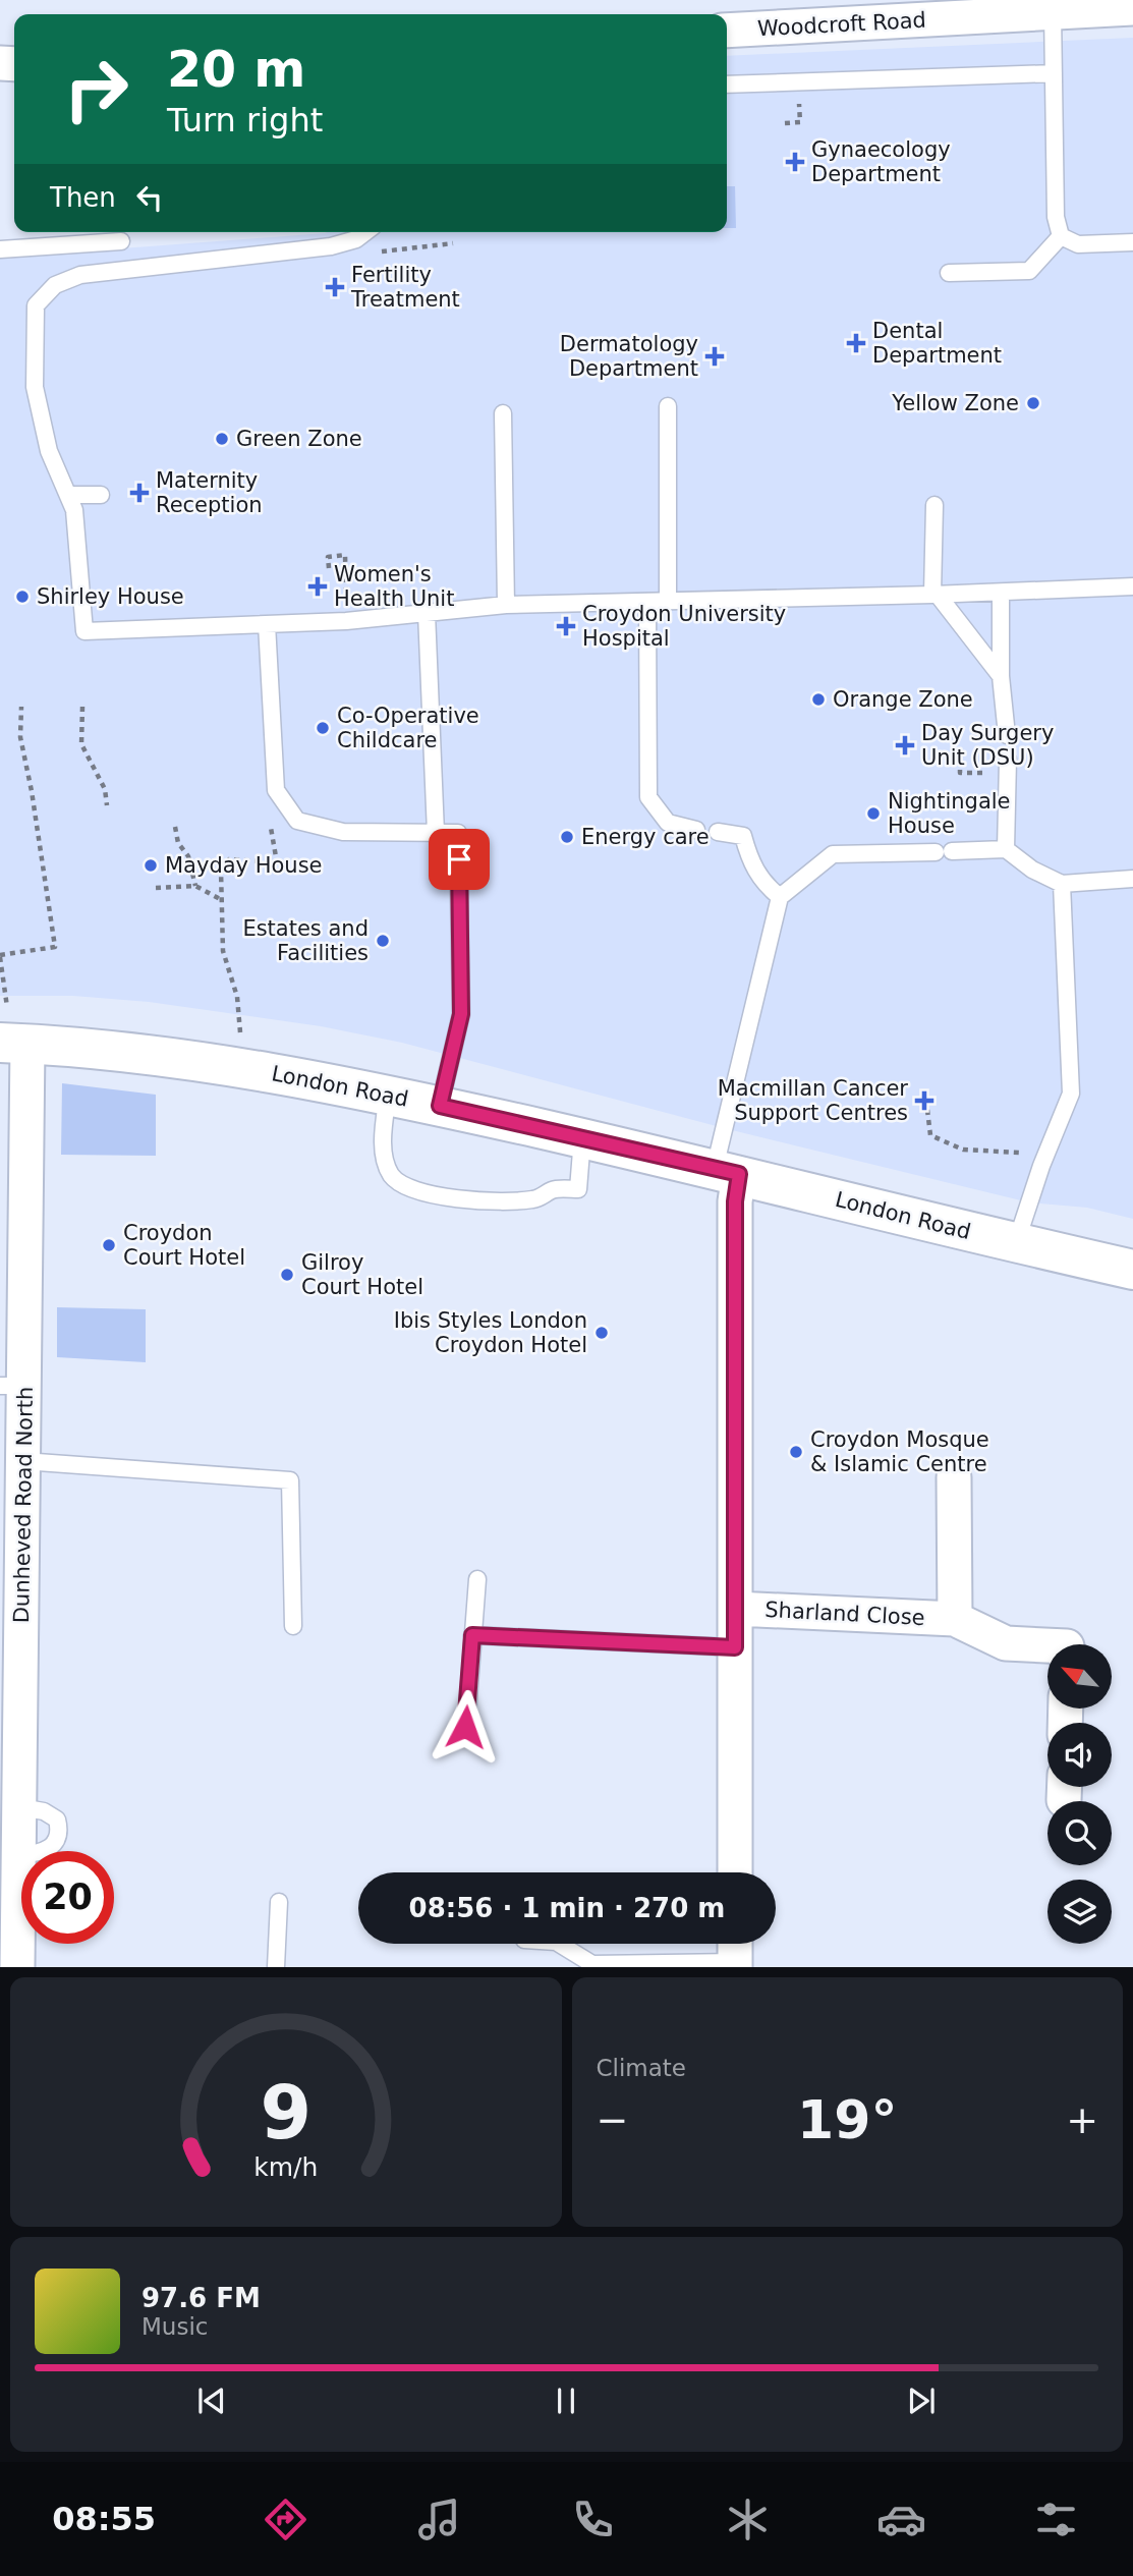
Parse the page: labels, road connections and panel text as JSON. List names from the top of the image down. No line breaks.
{"streets":{"main road":["London Road"],"street":["Woodcroft Road","Dunheved Road North","Sharland Close"]},"crossings":[["London Road","Dunheved Road North"]],"places":{"health":["Gynaecology Department","Fertility Treatment","Dental Department","Dermatology Department","Maternity Reception","Women's Health Unit","Croydon University Hospital","Day Surgery Unit (DSU)","Macmillan Cancer Support Centres"],"other":["Yellow Zone","Green Zone","Shirley House","Orange Zone","Co-Operative Childcare","Nightingale House","Energy care","Mayday House","Estates and Facilities","Croydon Court Hotel","Gilroy Court Hotel","Ibis Styles London Croydon Hotel","Croydon Mosque & Islamic Centre"]},"north":"top left","page":{"turn":["20 m","Turn right"],"then":"Then","limit":"20","trip":"08:56 · 1 min · 270 m","tile":"Climate","heat":["−","19°","+"],"song":["97.6 FM","Music"],"tabs":"08:55","gauge":["9","km/h"]}}
